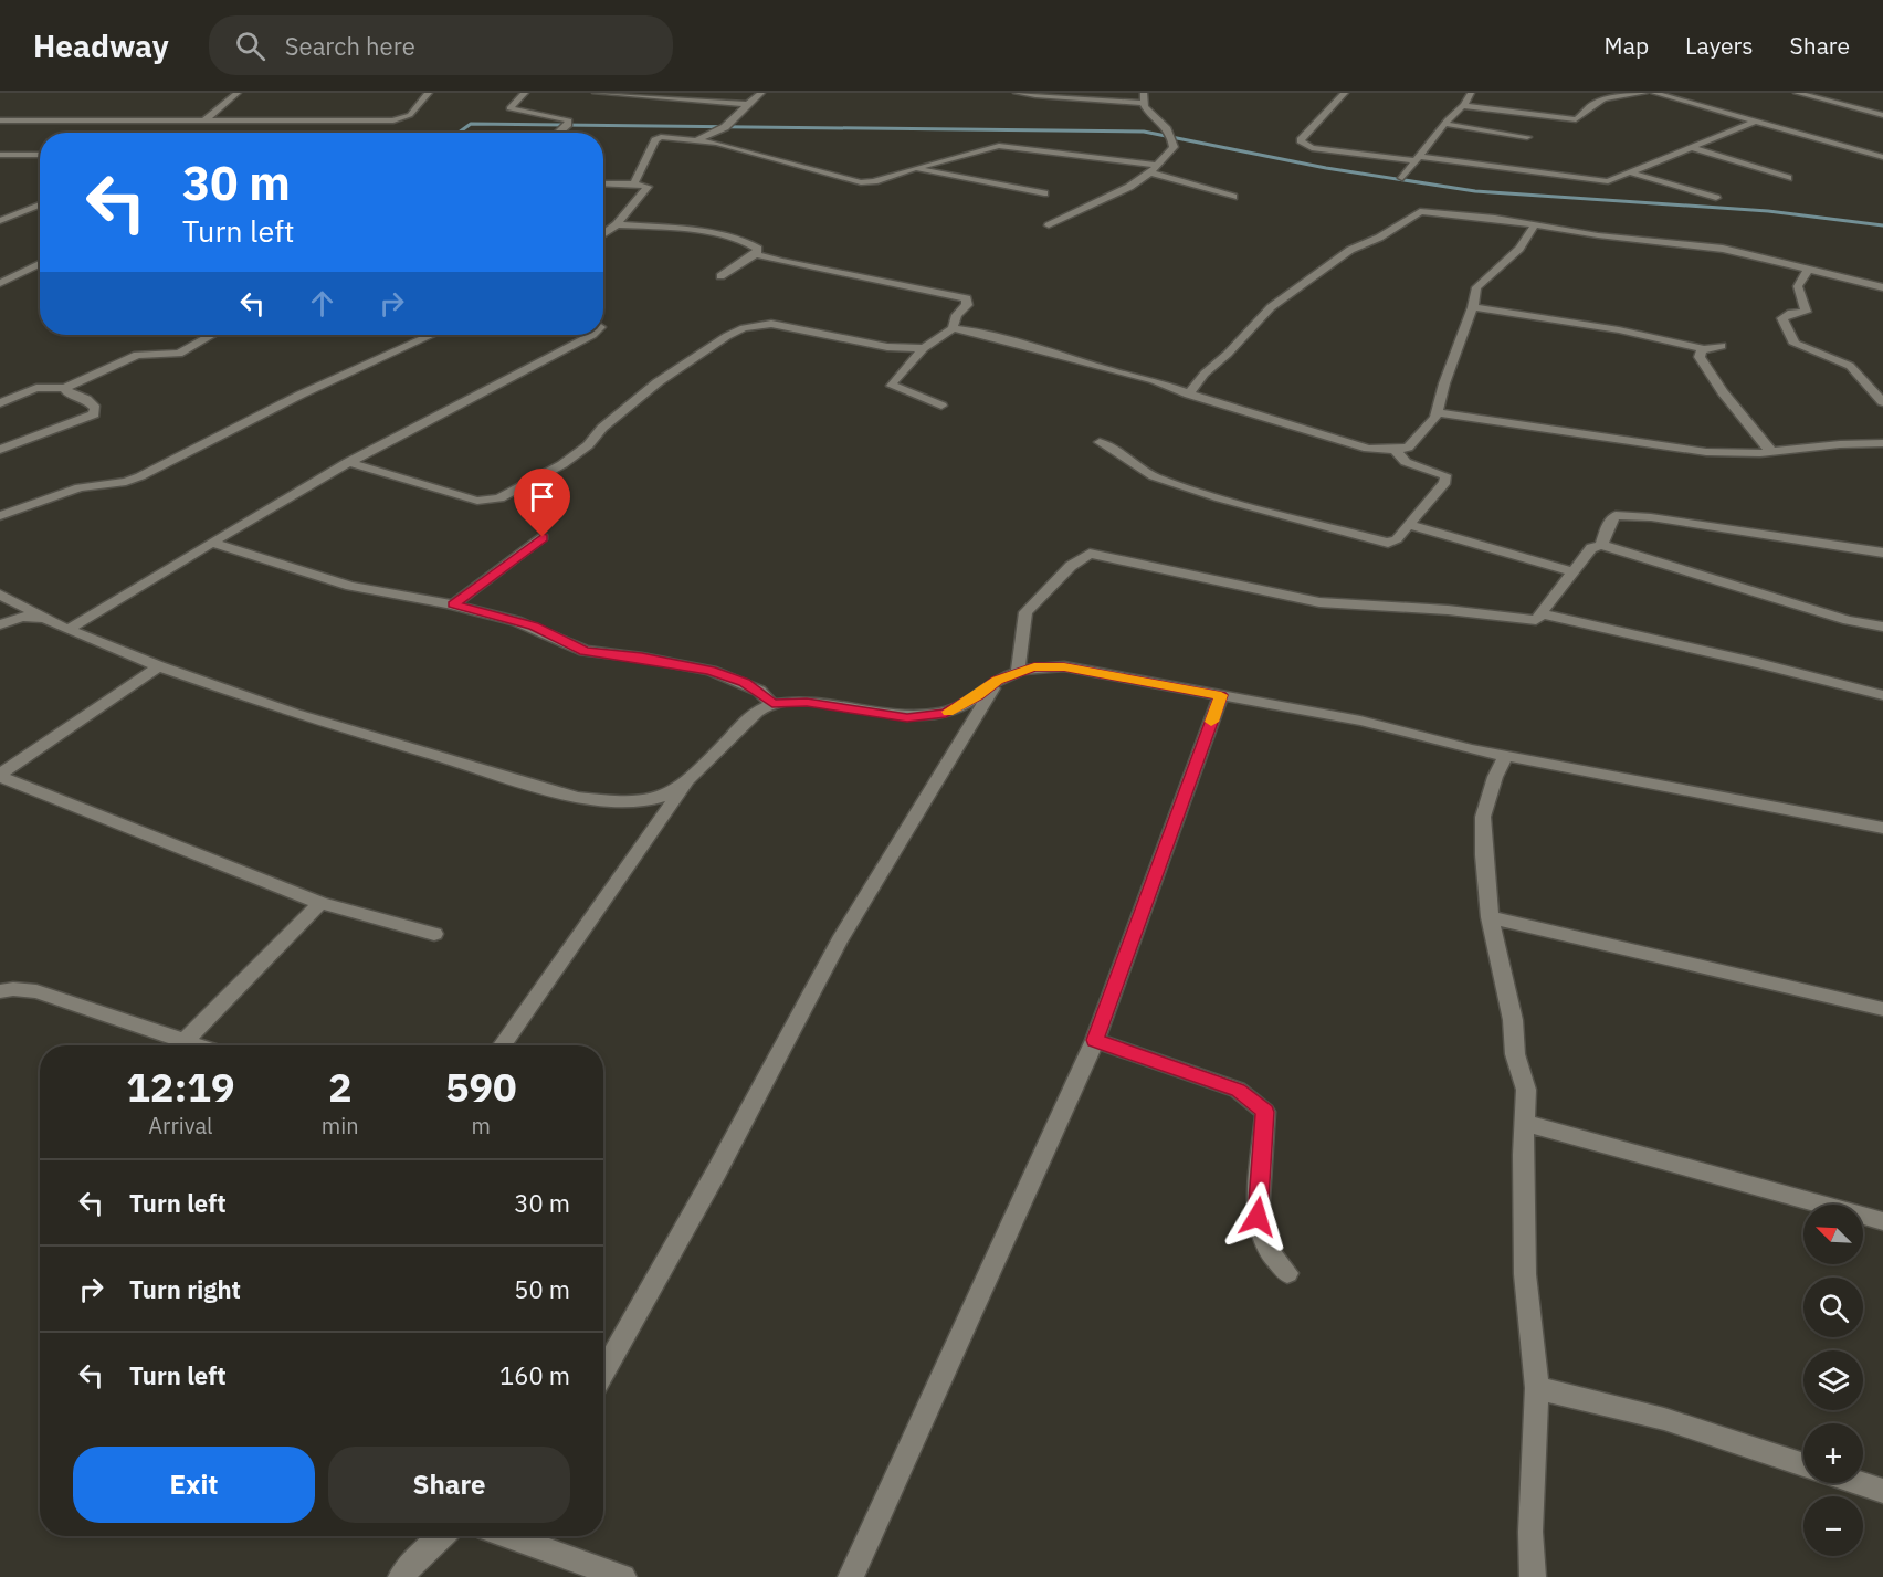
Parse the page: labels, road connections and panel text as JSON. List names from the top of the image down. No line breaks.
{"north":"top left","page":{"header":"Headway","search":"Search here","nav":["Map","Layers","Share"],"turn":["30 m","Turn left"],"eta":["12:19","Arrival","2","min","590","m"],"list":[{"name":"Turn left","value":"30 m"},{"name":"Turn right","value":"50 m"},{"name":"Turn left","value":"160 m"}],"map_buttons":["+","−"],"buttons":["Exit","Share"]}}
